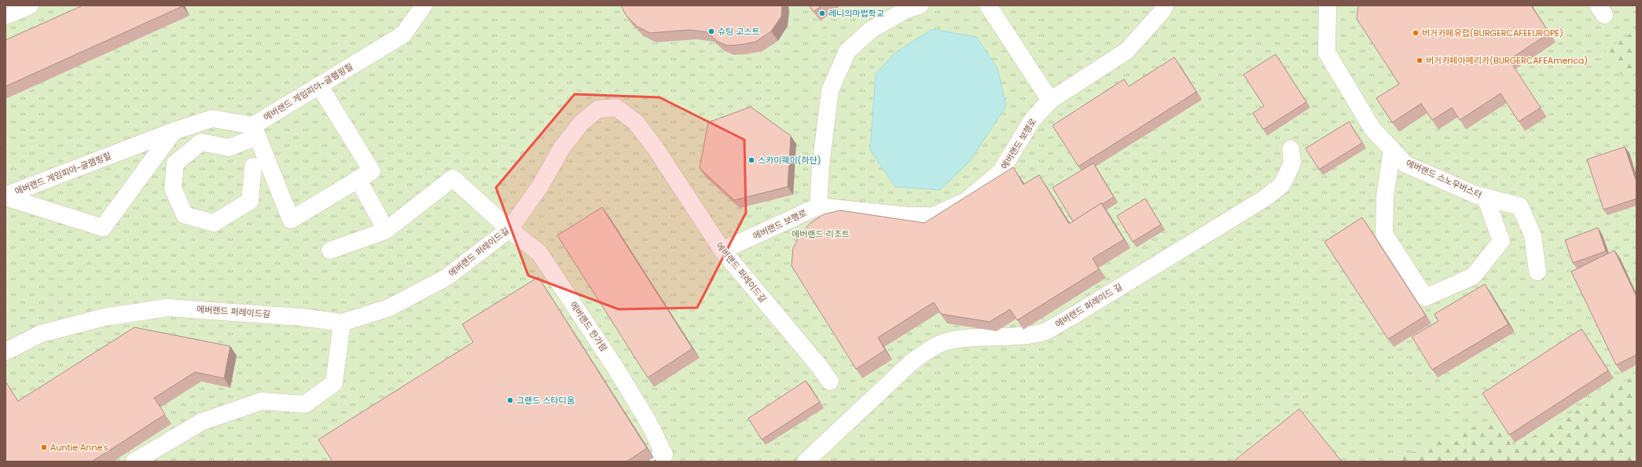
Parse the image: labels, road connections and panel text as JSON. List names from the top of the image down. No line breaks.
{"streets":{"street":["에버랜드 게임피아~글램핑힐","에버랜드 보행로","에버랜드 스노우버스터","에버랜드 퍼레이드길","에버랜드 퍼레이드 길","에버랜드 한가람"]},"crossings":[["에버랜드 보행로","에버랜드 퍼레이드길"],["에버랜드 퍼레이드길","에버랜드 한가람"]],"parks":["에버랜드 리조트"],"places":["레니의마법학교","슈팅 고스트","버거카페유럽(BURGERCAFEEUROPE)","버거카페아메리카(BURGERCAFEAmerica)","스카이웨이(하단)","그랜드 스타디움","Auntie Anne's"]}
